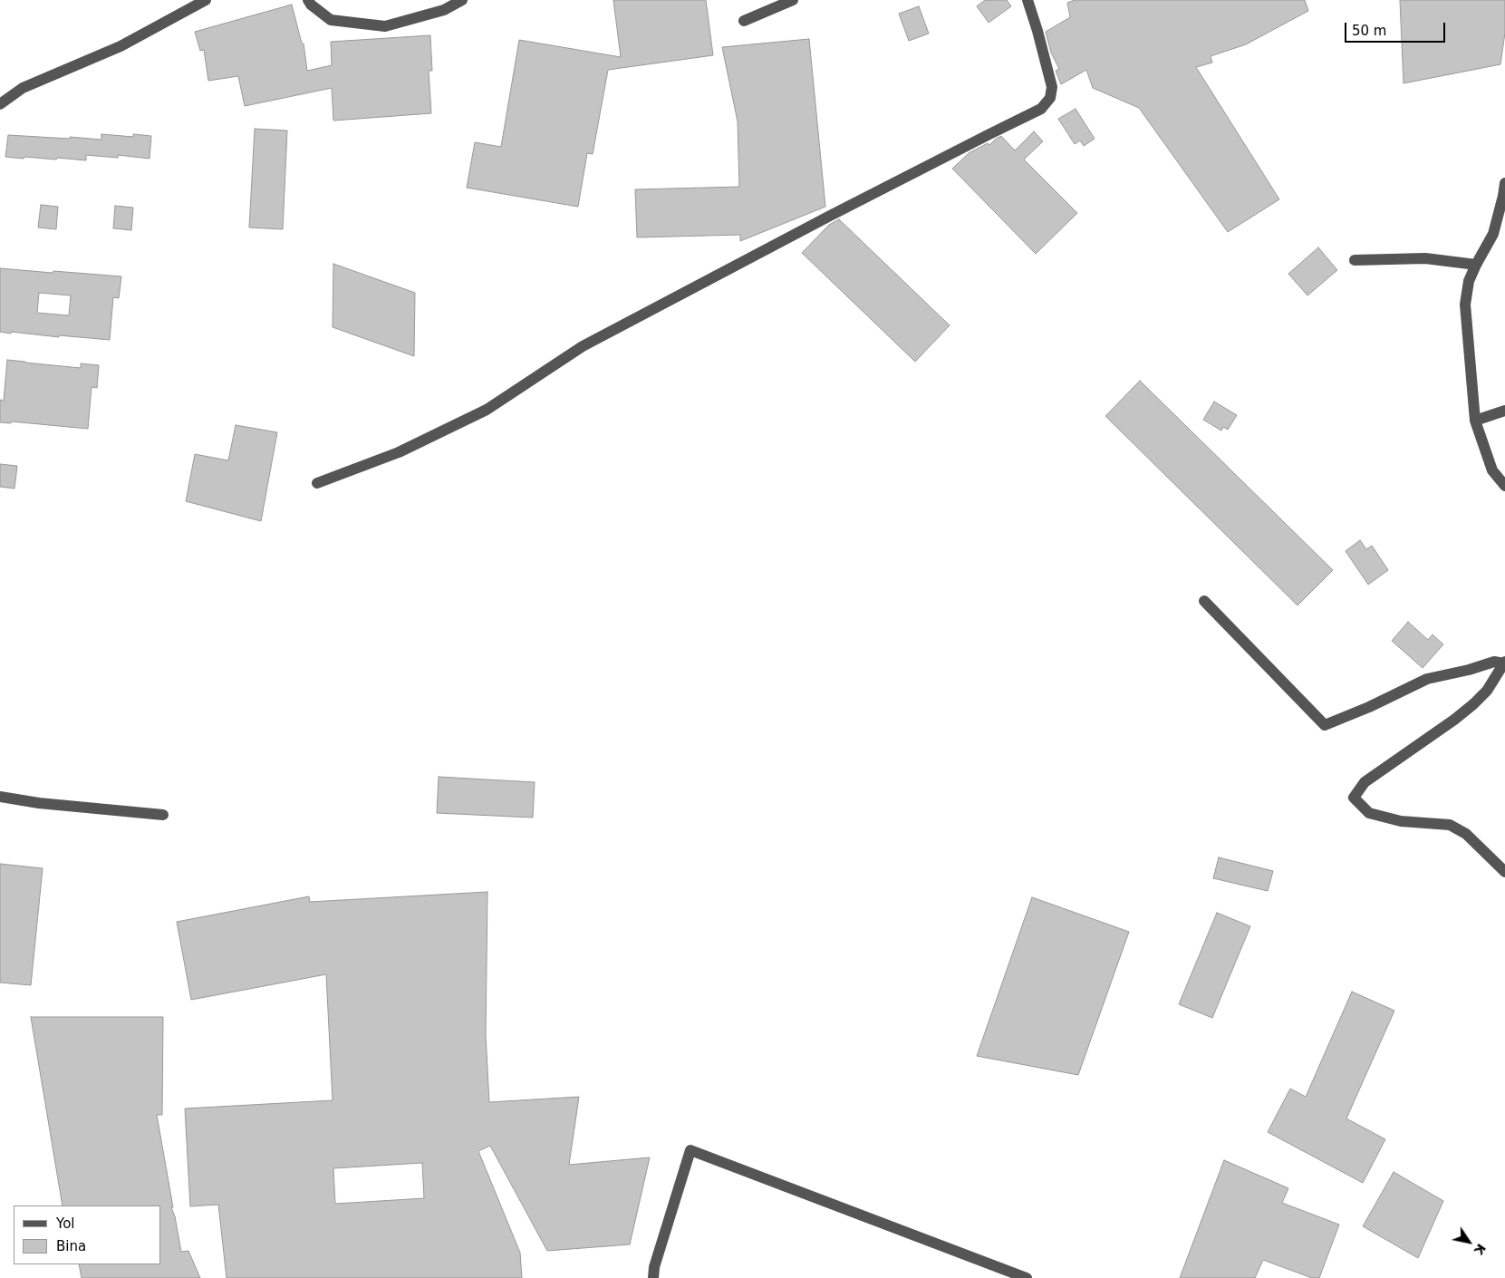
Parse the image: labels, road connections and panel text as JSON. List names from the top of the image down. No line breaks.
{"legend":["Yol","Bina"],"scale_bar":"50 m","north":"bottom right"}
